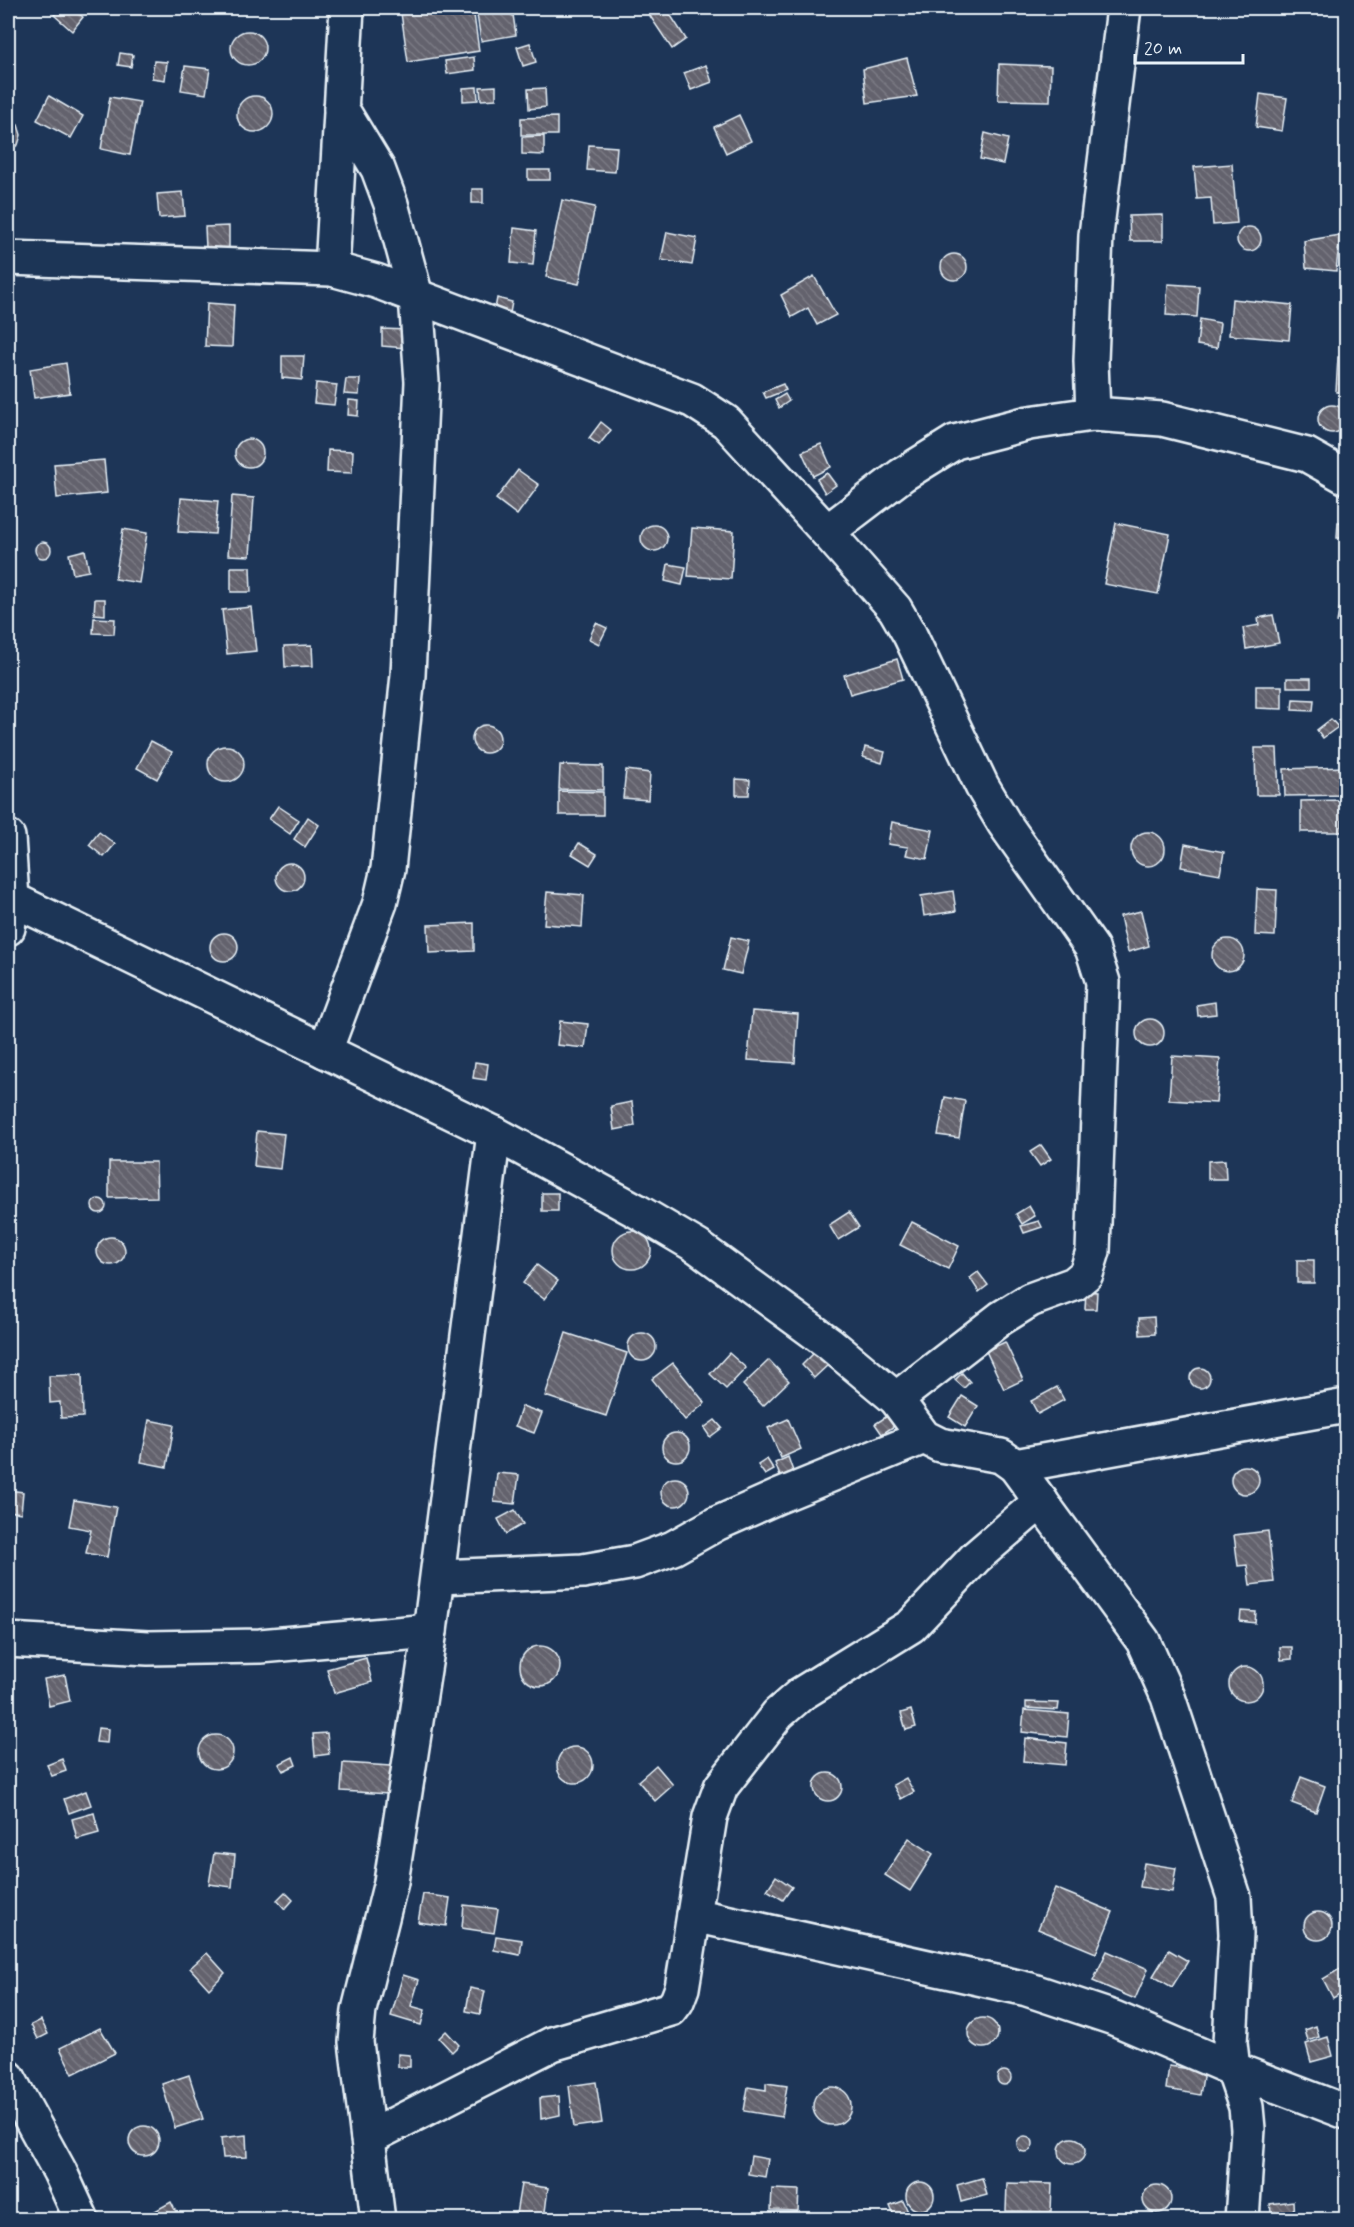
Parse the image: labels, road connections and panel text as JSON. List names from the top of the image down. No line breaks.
{"scale_bar":"20 m"}
